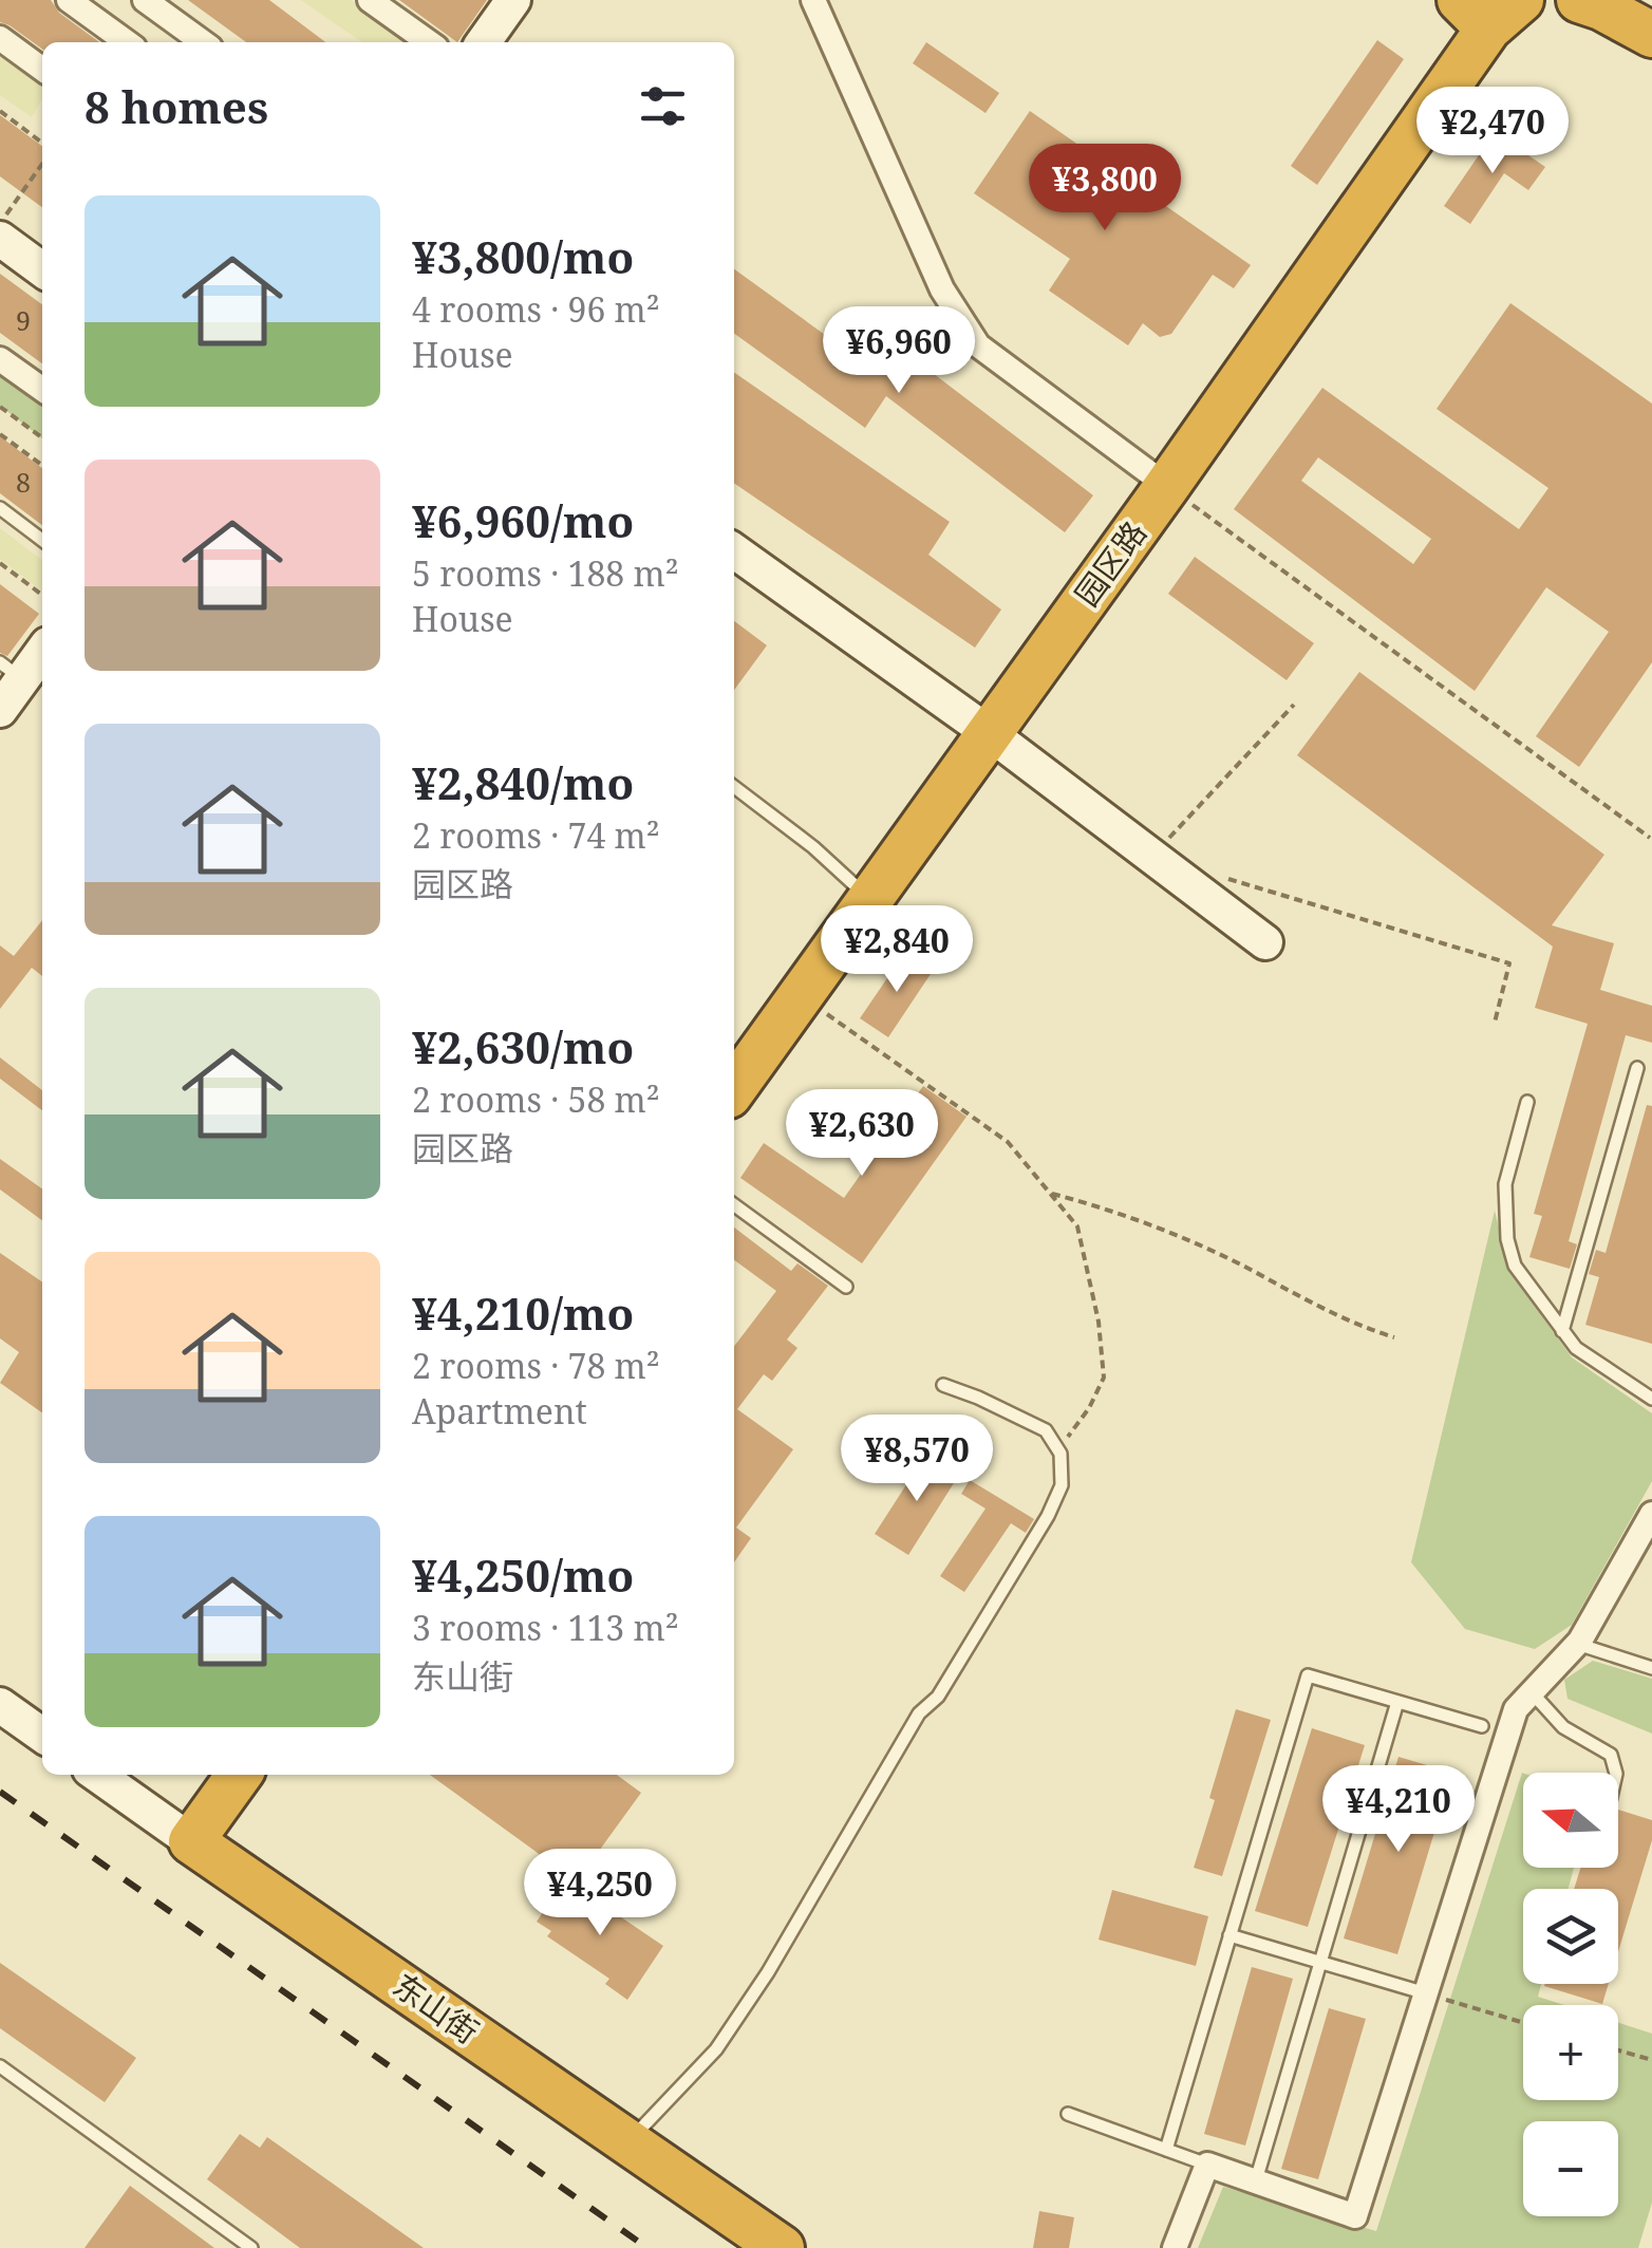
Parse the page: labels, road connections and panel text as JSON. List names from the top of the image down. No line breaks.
{"streets":{"highway":["园区路","东山街"]},"house_numbers":["9","8"],"north":"left","page":{"heading":"8 homes","price":["¥2,470","¥3,800","¥6,960","¥2,840","¥2,630","¥8,570","¥4,210","¥4,250"],"list":[{"name":"¥3,800/mo","note":"4 rooms · 96 m² · House"},{"name":"¥6,960/mo","note":"5 rooms · 188 m² · House"},{"name":"¥2,840/mo","note":"2 rooms · 74 m² · 园区路"},{"name":"¥2,630/mo","note":"2 rooms · 58 m² · 园区路"},{"name":"¥4,210/mo","note":"2 rooms · 78 m² · Apartment"},{"name":"¥4,250/mo","note":"3 rooms · 113 m² · 东山街"}],"map_buttons":["+","−"]}}
